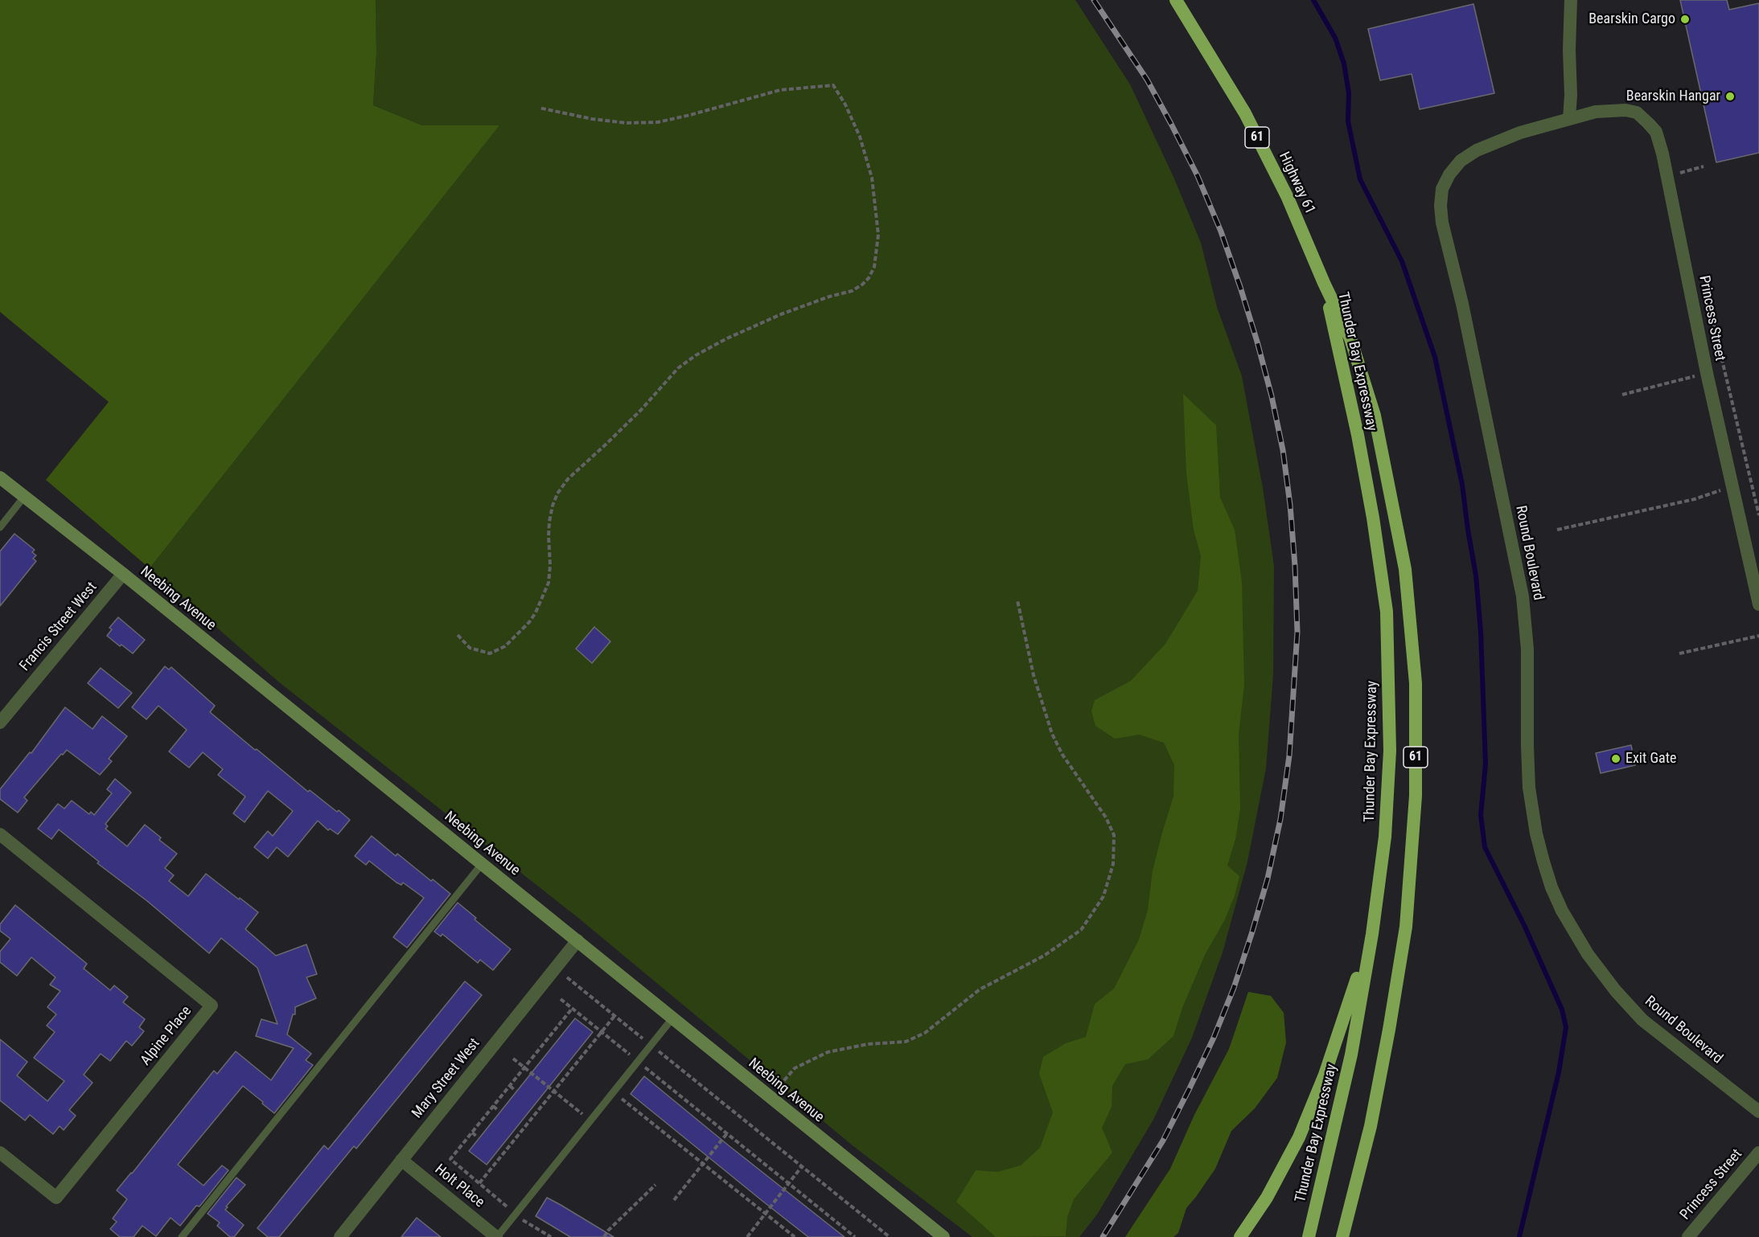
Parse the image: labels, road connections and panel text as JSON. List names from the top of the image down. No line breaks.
{"streets":{"highway":["61","Highway 61","Thunder Bay Expressway"],"main road":["Neebing Avenue"],"street":["Princess Street","Round Boulevard","Francis Street West","Alpine Place","Mary Street West","Holt Place"]},"crossings":[["Highway 61","Thunder Bay Expressway"],["Princess Street","Round Boulevard"],["Neebing Avenue","Francis Street West"],["Neebing Avenue","Mary Street West"],["Mary Street West","Holt Place"]],"places":["Bearskin Cargo","Bearskin Hangar","Exit Gate"]}
